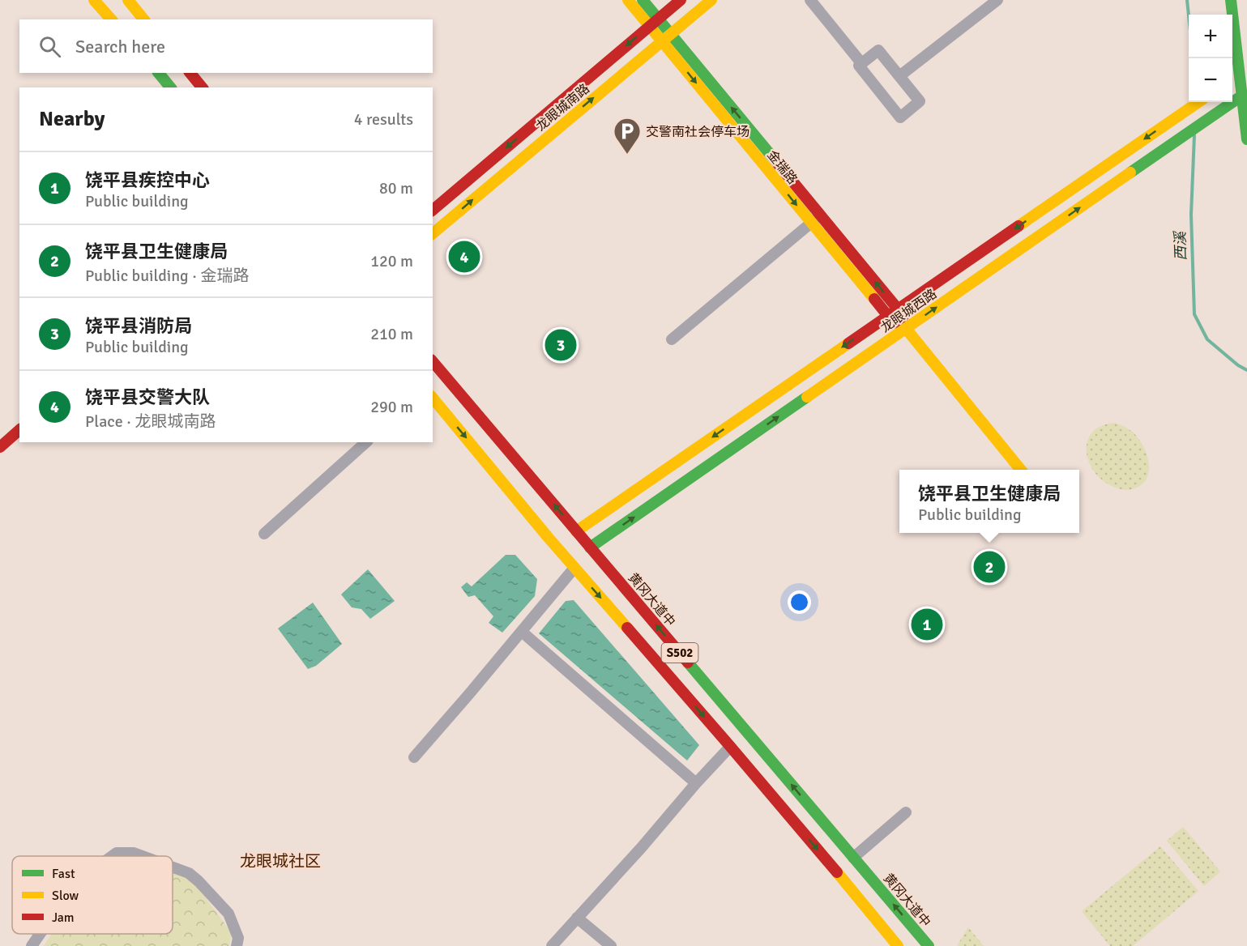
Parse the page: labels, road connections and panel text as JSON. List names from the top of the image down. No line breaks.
{"streets":{"main road":["龙眼城南路","金瑞路","龙眼城西路","黄冈大道中","S502"]},"crossings":[["龙眼城南路","金瑞路"],["龙眼城西路","黄冈大道中"]],"districts":["龙眼城社区"],"water":["西溪"],"places":{"parking":["交警南社会停车场"]},"legend":["Fast","Slow","Jam"],"page":{"map_buttons":["+","−"],"search":"Search here","heading":["Nearby","4 results"],"list":[{"mark":"1","name":"饶平县疾控中心","note":"Public building","value":"80 m"},{"mark":"2","name":"饶平县卫生健康局","note":"Public building · 金瑞路","value":"120 m"},{"mark":"3","name":"饶平县消防局","note":"Public building","value":"210 m"},{"mark":"4","name":"饶平县交警大队","note":"Place · 龙眼城南路","value":"290 m"}],"pins":["4","3","2","1"],"popup":["饶平县卫生健康局","Public building"]}}
